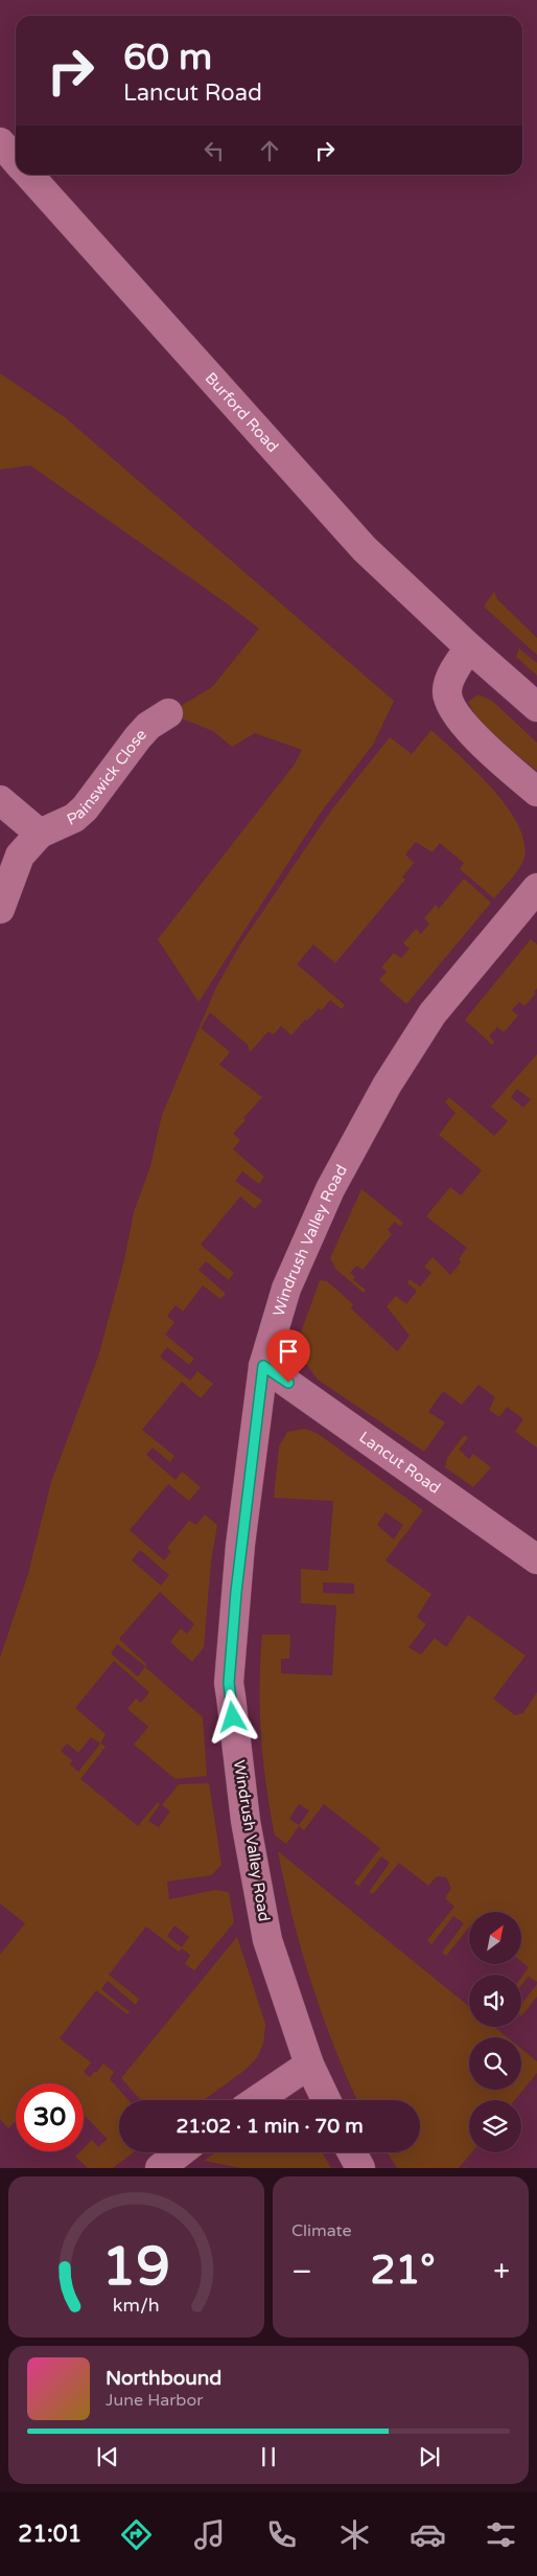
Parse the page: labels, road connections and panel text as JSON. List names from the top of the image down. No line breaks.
{"streets":{"street":["Burford Road","Painswick Close","Windrush Valley Road","Lancut Road"]},"crossings":[["Windrush Valley Road","Lancut Road"]],"north":"top right","page":{"turn":["60 m","Lancut Road"],"limit":"30","trip":"21:02 · 1 min · 70 m","tile":"Climate","heat":["−","21°","+"],"song":["Northbound","June Harbor"],"tabs":"21:01","gauge":["19","km/h"]}}
